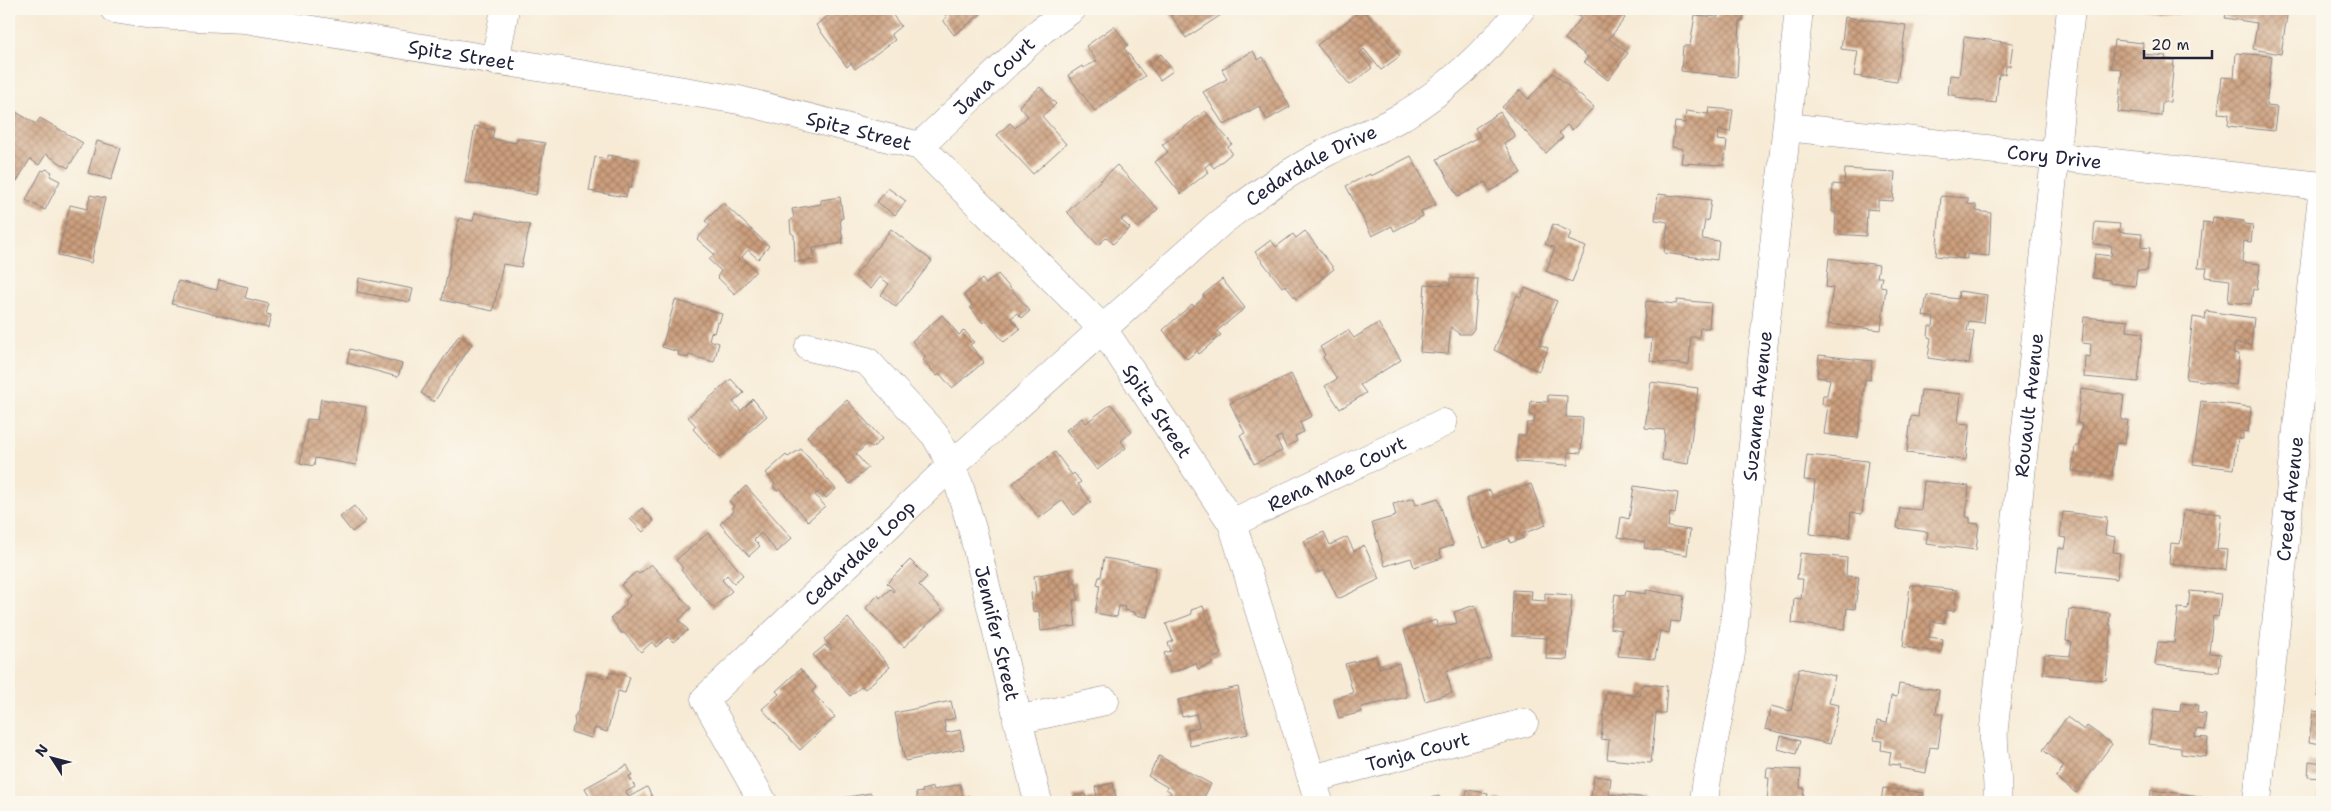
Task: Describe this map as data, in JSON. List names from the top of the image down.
{
  "streets": {
    "street": [
      "Spitz Street",
      "Jana Court",
      "Cory Drive",
      "Cedardale Drive",
      "Suzanne Avenue",
      "Rouault Avenue",
      "Rena Mae Court",
      "Creed Avenue",
      "Cedardale Loop",
      "Jennifer Street",
      "Tonja Court"
    ]
  },
  "crossings": [
    ["Spitz Street", "Jana Court"],
    ["Spitz Street", "Cedardale Drive"],
    ["Spitz Street", "Rena Mae Court"],
    ["Spitz Street", "Cedardale Loop"],
    ["Spitz Street", "Tonja Court"],
    ["Cory Drive", "Suzanne Avenue"],
    ["Cory Drive", "Rouault Avenue"],
    ["Cedardale Drive", "Cedardale Loop"],
    ["Cedardale Loop", "Jennifer Street"]
  ],
  "scale_bar": "20 m",
  "north": "top left"
}
